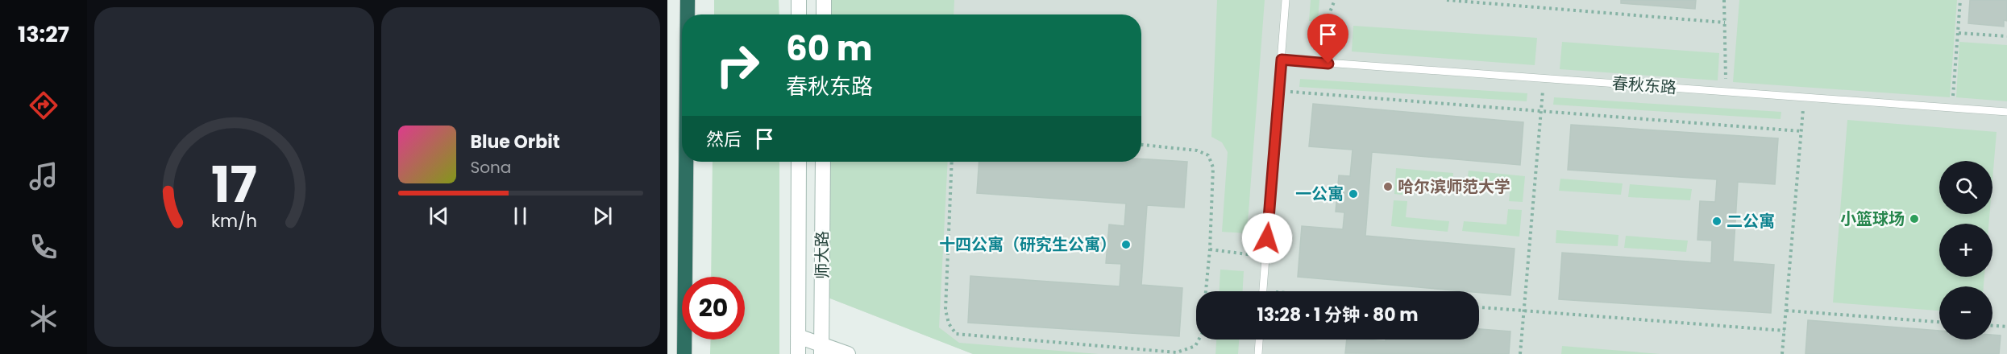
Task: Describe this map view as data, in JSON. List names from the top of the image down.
{
  "streets": {
    "street": ["师大路"],
    "lane": ["春秋东路"]
  },
  "places": [
    "哈尔滨师范大学",
    "一公寓",
    "小篮球场",
    "二公寓",
    "十四公寓（研究生公寓）"
  ],
  "page": {
    "tabs": "13:27",
    "turn": ["60 m", "春秋东路"],
    "then": "然后",
    "song": ["Blue Orbit", "Sona"],
    "map_buttons": ["+", "−"],
    "limit": "20",
    "trip": "13:28 · 1 分钟 · 80 m",
    "gauge": ["17", "km/h"]
  }
}
